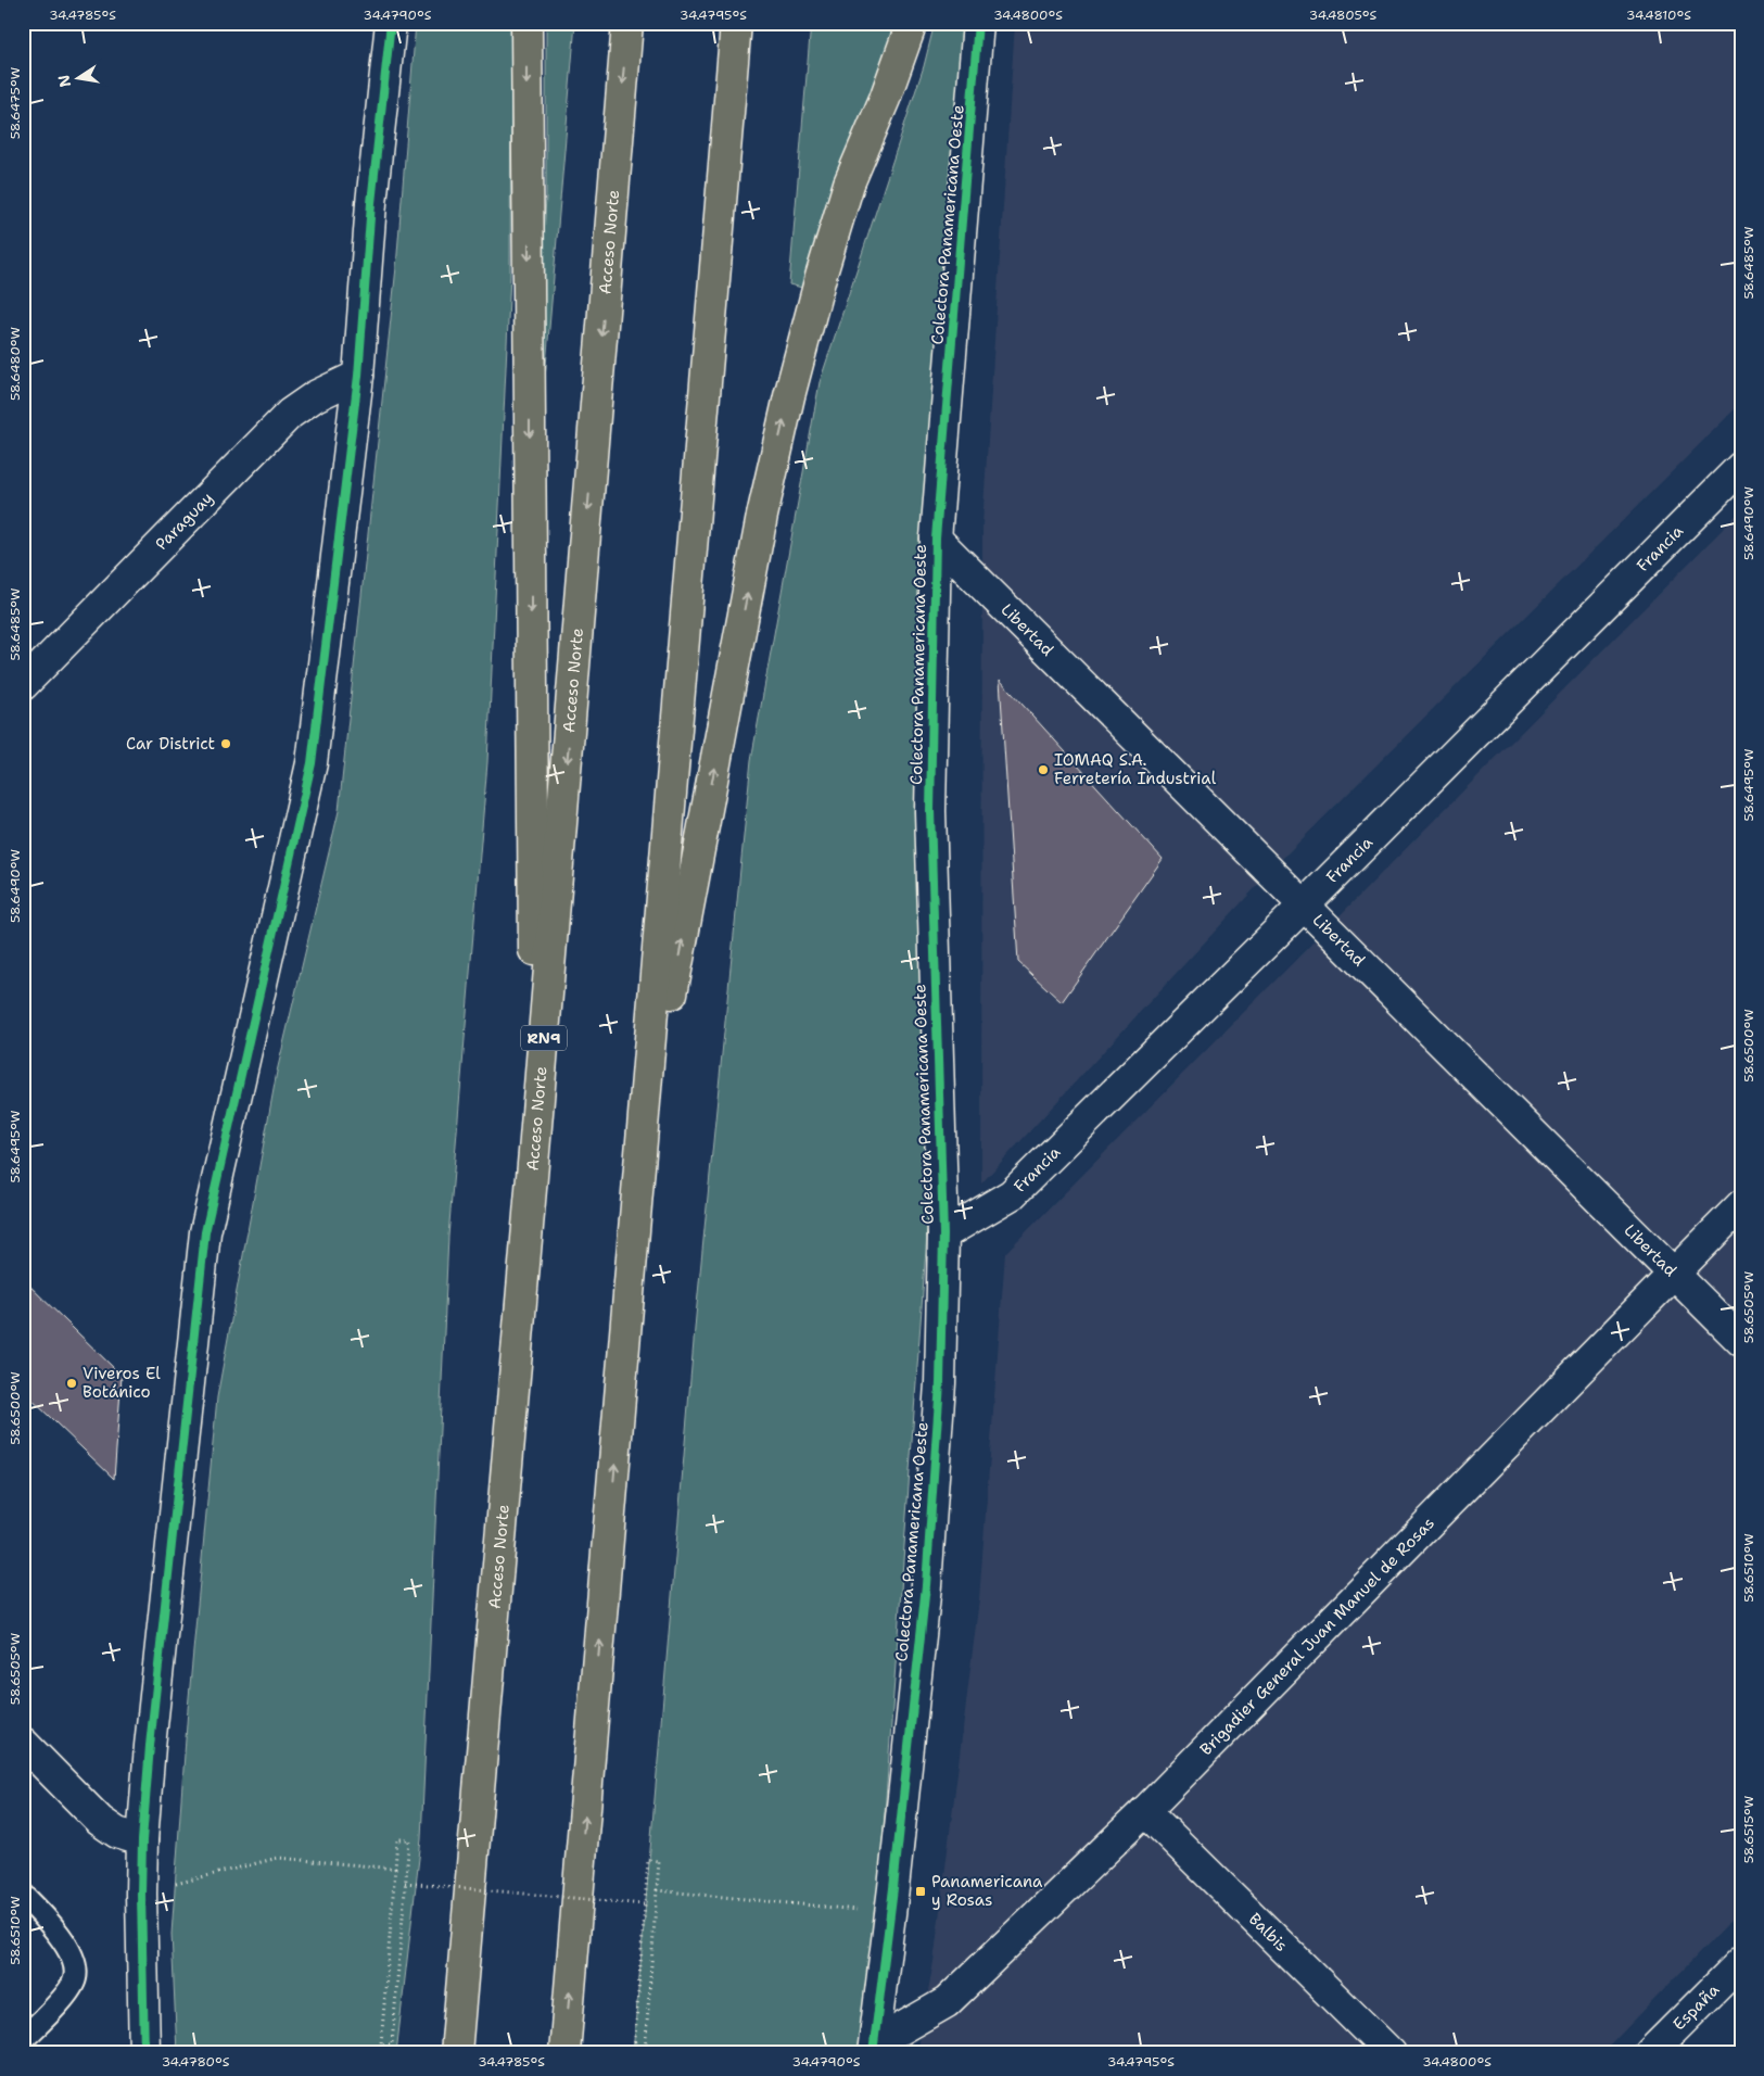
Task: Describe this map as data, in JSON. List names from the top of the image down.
{
  "streets": {
    "highway": ["Acceso Norte", "RN9"],
    "street": [
      "Colectora Panamericana Oeste",
      "Paraguay",
      "Francia",
      "Libertad",
      "Brigadier General Juan Manuel de Rosas",
      "Balbis",
      "España"
    ]
  },
  "crossings": [
    ["Colectora Panamericana Oeste", "Francia"],
    ["Colectora Panamericana Oeste", "Libertad"],
    ["Colectora Panamericana Oeste", "Brigadier General Juan Manuel de Rosas"],
    ["Francia", "Libertad"],
    ["Libertad", "Brigadier General Juan Manuel de Rosas"],
    ["Brigadier General Juan Manuel de Rosas", "Balbis"]
  ],
  "places": {
    "other": ["Car District", "IOMAQ S.A. Ferretería Industrial", "Viveros El Botánico"],
    "transit": ["Panamericana y Rosas"]
  },
  "north": "left",
  "coordinates": [
    "34.4785°S",
    "34.4790°S",
    "34.4795°S",
    "34.4800°S",
    "34.4805°S",
    "34.4810°S",
    "58.6475°W",
    "58.6485°W",
    "58.6480°W",
    "58.6490°W",
    "58.6495°W",
    "58.6500°W",
    "58.6505°W",
    "58.6510°W",
    "58.6515°W",
    "34.4780°S"
  ]
}
